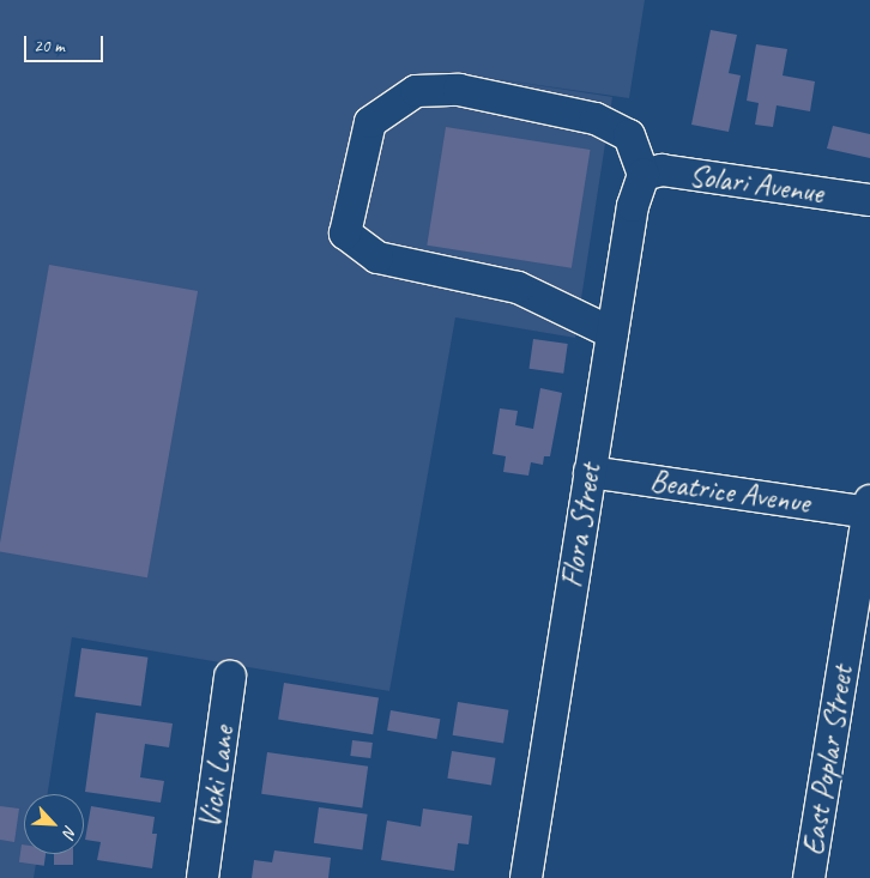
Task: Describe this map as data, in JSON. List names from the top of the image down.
{
  "streets": {
    "street": [
      "Solari Avenue",
      "Beatrice Avenue",
      "Flora Street",
      "East Poplar Street",
      "Vicki Lane"
    ]
  },
  "crossings": [
    ["Solari Avenue", "Flora Street"],
    ["Beatrice Avenue", "Flora Street"],
    ["Beatrice Avenue", "East Poplar Street"]
  ],
  "scale_bar": "20 m",
  "north": "bottom right"
}
